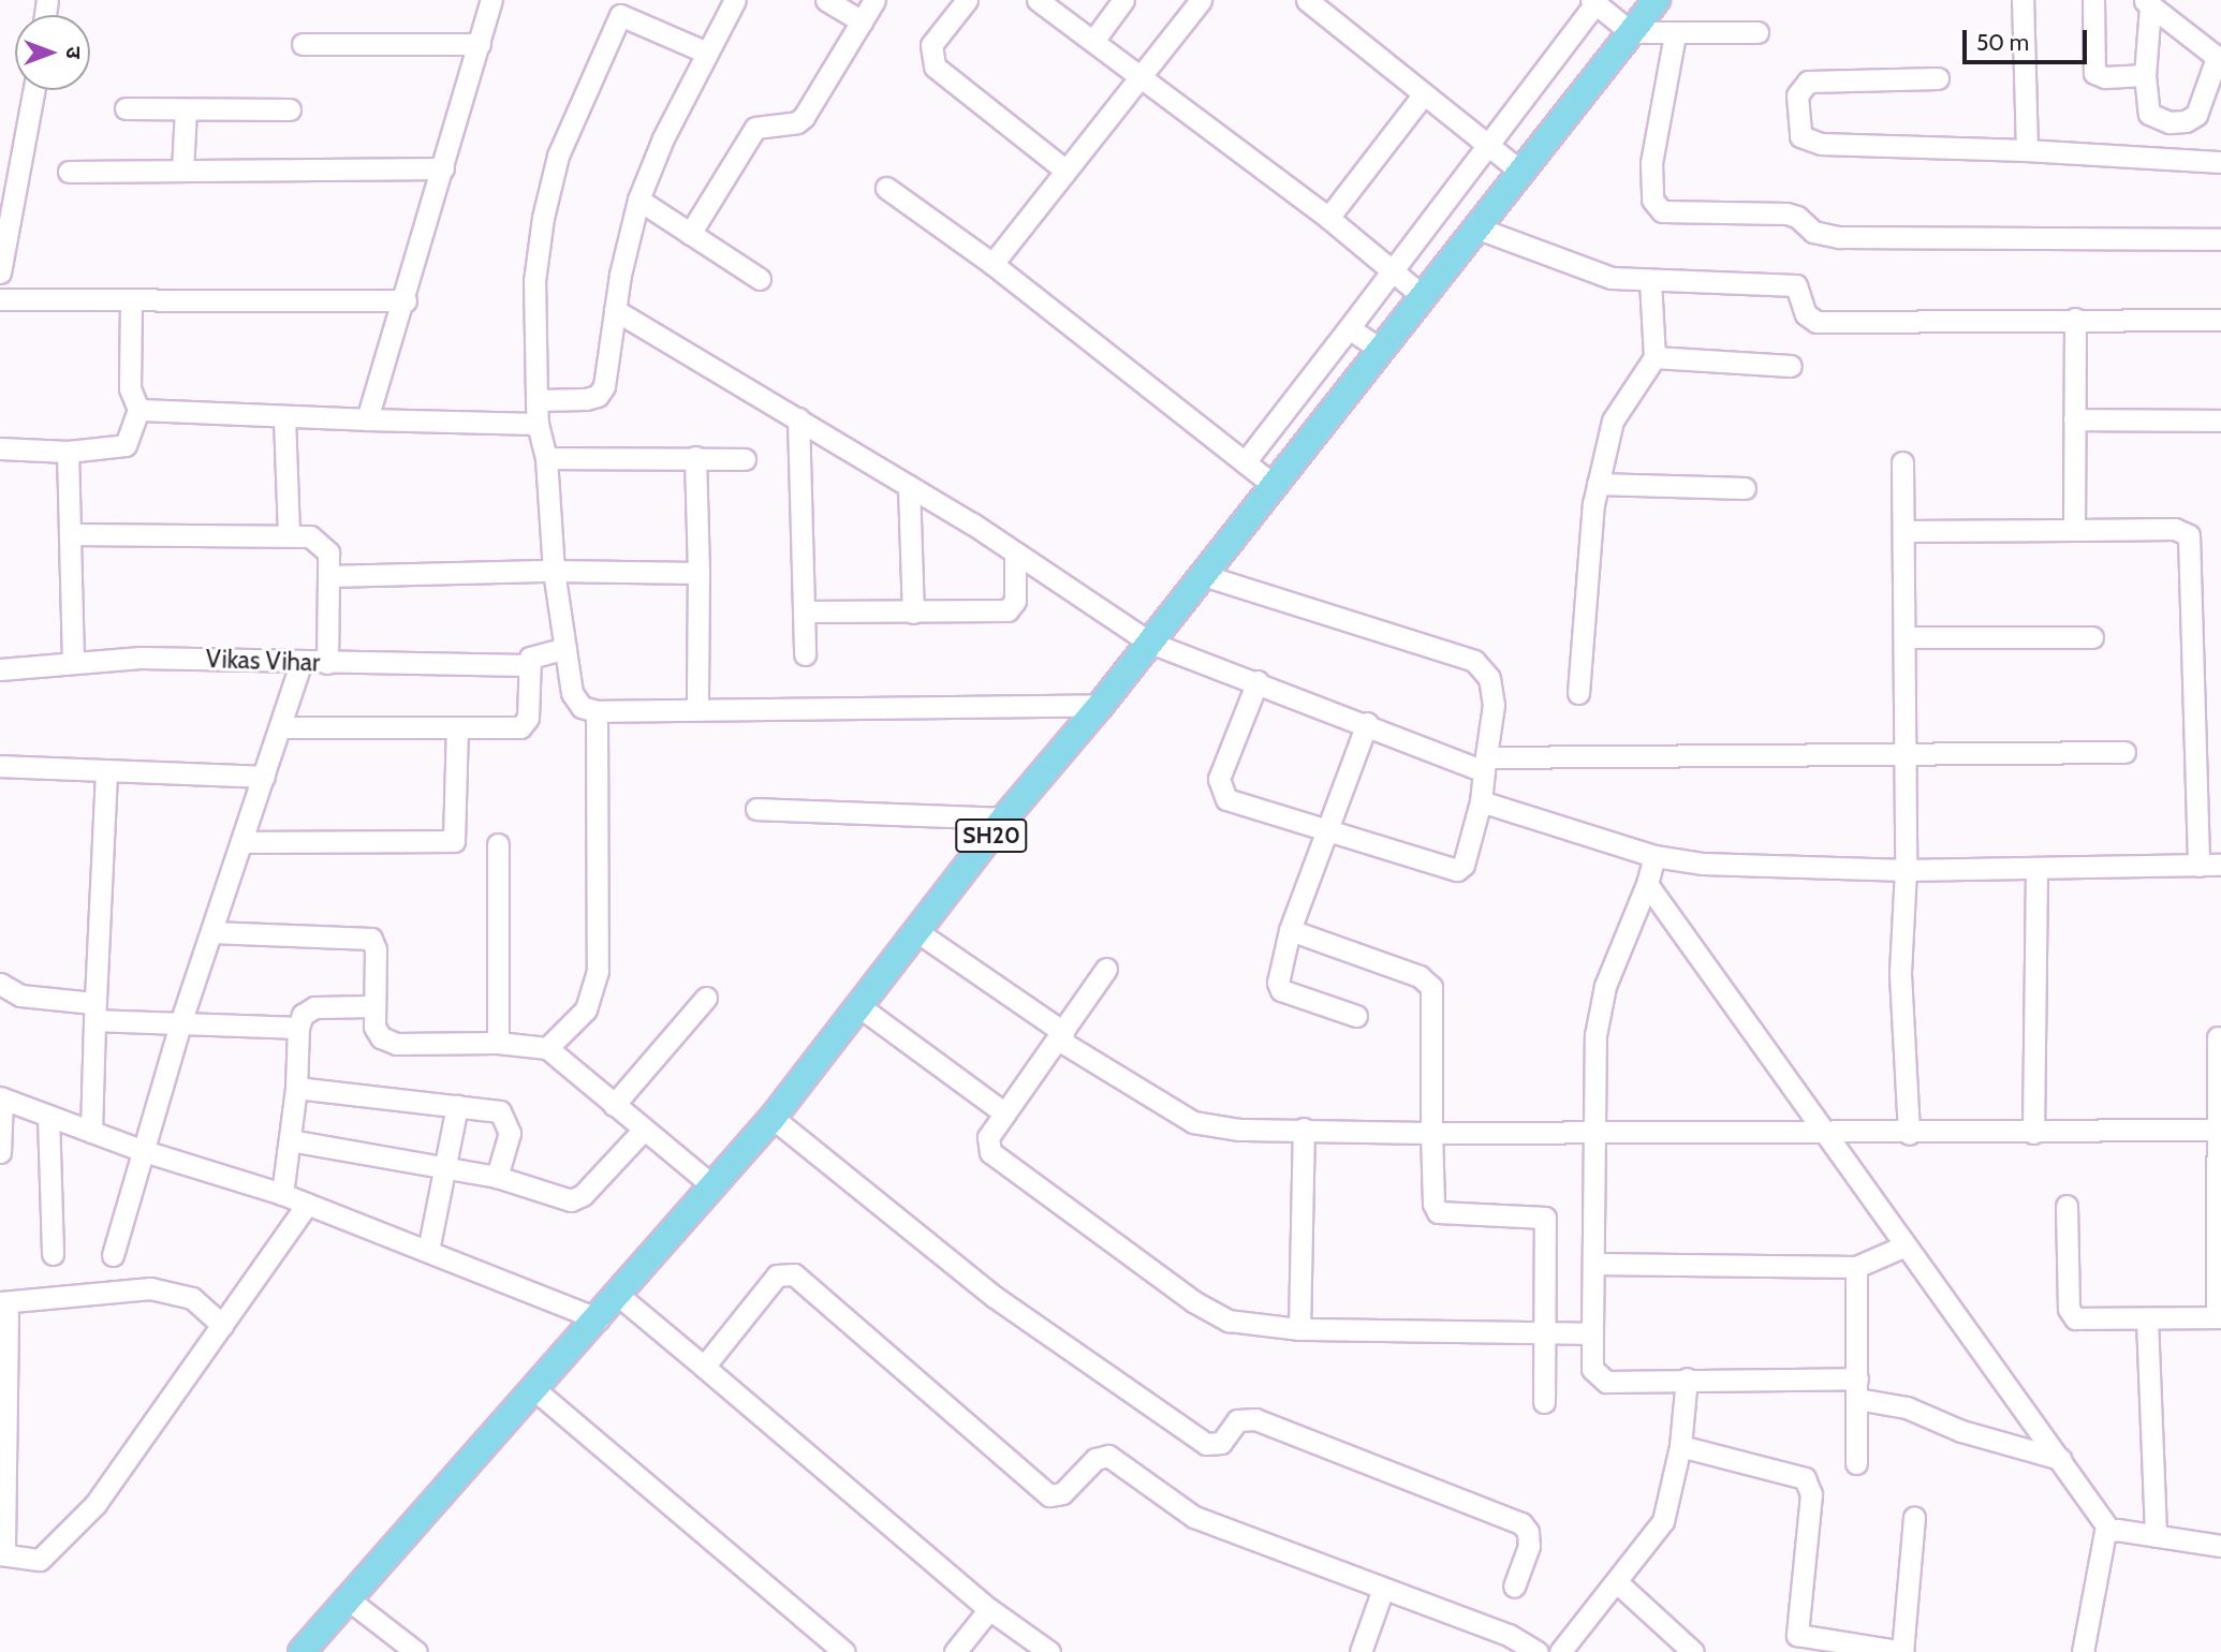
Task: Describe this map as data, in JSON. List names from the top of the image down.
{
  "streets": {
    "main road": ["SH20"],
    "street": ["Vikas Vihar"]
  },
  "scale_bar": "50 m",
  "north": "right"
}
